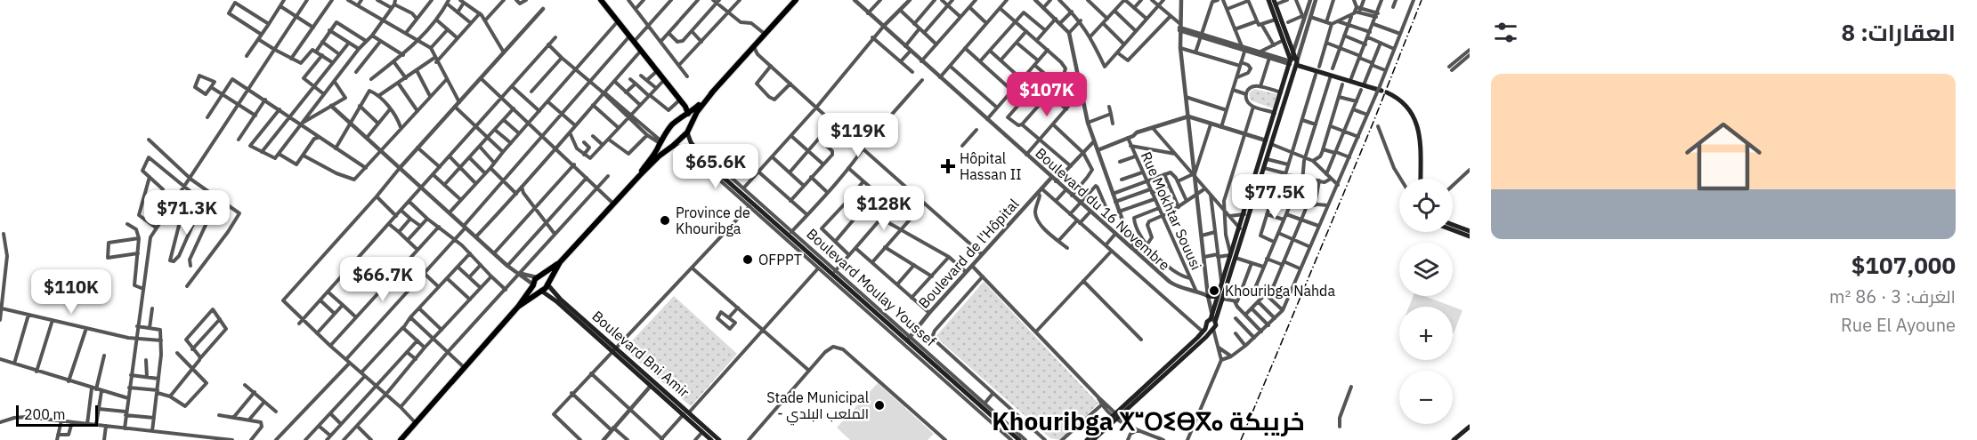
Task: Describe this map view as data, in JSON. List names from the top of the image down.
{
  "streets": {
    "main road": ["Boulevard Moulay Youssef", "Boulevard Bni Amir"],
    "street": ["Boulevard du 16 Novembre", "Rue Mokhtar Souusi", "Boulevard de l'Hôpital"]
  },
  "crossings": [
    ["Boulevard du 16 Novembre", "Rue Mokhtar Souusi"],
    ["Boulevard du 16 Novembre", "Boulevard de l'Hôpital"],
    ["Boulevard de l'Hôpital", "Boulevard Moulay Youssef"]
  ],
  "districts": ["Khouribga ⵅⵯⵔⵉⴱⴳⴰ خريبكة"],
  "places": {
    "health": ["Hôpital Hassan II"],
    "other": [
      "Province de Khouribga",
      "OFPPT",
      "Khouribga Nahda",
      "Stade Municipal - الملعب البلدي"
    ]
  },
  "scale_bar": "200 m",
  "page": {
    "heading": "العقارات: 8",
    "list": [
      {
        "name": "$107,000",
        "note": "الغرف: 3 · 86 m² · Rue El Ayoune"
      }
    ],
    "price": [
      "$107K",
      "$119K",
      "$65.6K",
      "$77.5K",
      "$128K",
      "$71.3K",
      "$66.7K",
      "$110K"
    ],
    "map_buttons": ["+", "−"],
    "scale": "200 m"
  }
}
